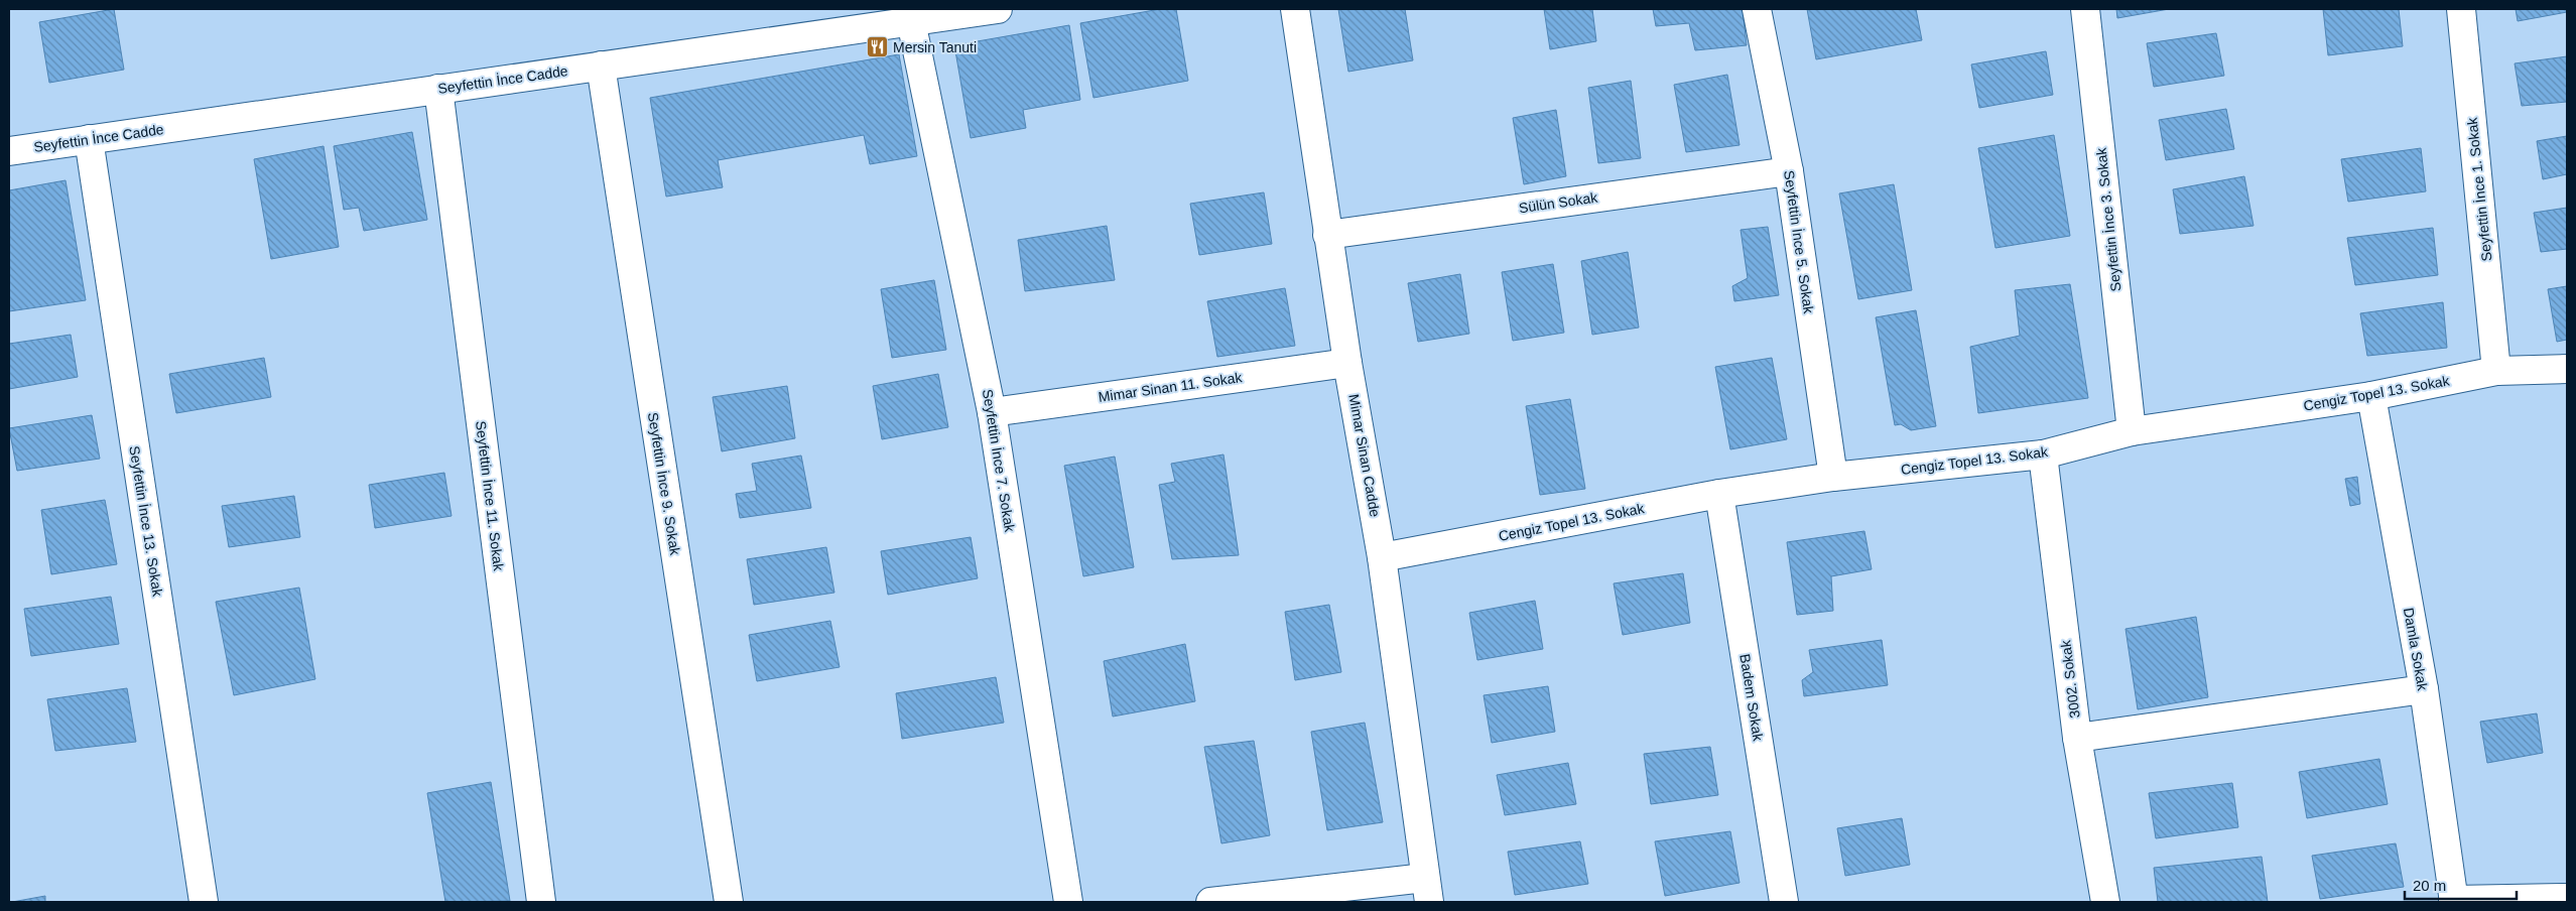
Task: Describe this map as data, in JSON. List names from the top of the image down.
{
  "streets": {
    "street": [
      "Seyfettin İnce Cadde",
      "Seyfettin İnce 1. Sokak",
      "Sülün Sokak",
      "Seyfettin İnce 3. Sokak",
      "Seyfettin İnce 5. Sokak",
      "Mimar Sinan 11. Sokak",
      "Cengiz Topel 13. Sokak",
      "Mimar Sinan Cadde",
      "Seyfettin İnce 7. Sokak",
      "Seyfettin İnce 9. Sokak",
      "Seyfettin İnce 11. Sokak",
      "Seyfettin İnce 13. Sokak",
      "Damla Sokak",
      "3002. Sokak",
      "Badem Sokak"
    ]
  },
  "crossings": [
    ["Seyfettin İnce Cadde", "Seyfettin İnce 7. Sokak"],
    ["Seyfettin İnce Cadde", "Seyfettin İnce 9. Sokak"],
    ["Seyfettin İnce Cadde", "Seyfettin İnce 11. Sokak"],
    ["Seyfettin İnce Cadde", "Seyfettin İnce 13. Sokak"],
    ["Seyfettin İnce 1. Sokak", "Cengiz Topel 13. Sokak"],
    ["Sülün Sokak", "Seyfettin İnce 5. Sokak"],
    ["Sülün Sokak", "Mimar Sinan Cadde"],
    ["Seyfettin İnce 3. Sokak", "Cengiz Topel 13. Sokak"],
    ["Seyfettin İnce 5. Sokak", "Cengiz Topel 13. Sokak"],
    ["Mimar Sinan 11. Sokak", "Mimar Sinan Cadde"],
    ["Mimar Sinan 11. Sokak", "Seyfettin İnce 7. Sokak"],
    ["Cengiz Topel 13. Sokak", "Mimar Sinan Cadde"],
    ["Cengiz Topel 13. Sokak", "Damla Sokak"],
    ["Cengiz Topel 13. Sokak", "3002. Sokak"],
    ["Cengiz Topel 13. Sokak", "Badem Sokak"]
  ],
  "places": {
    "restaurant": ["Mersin Tanuti"]
  },
  "scale_bar": "20 m"
}
